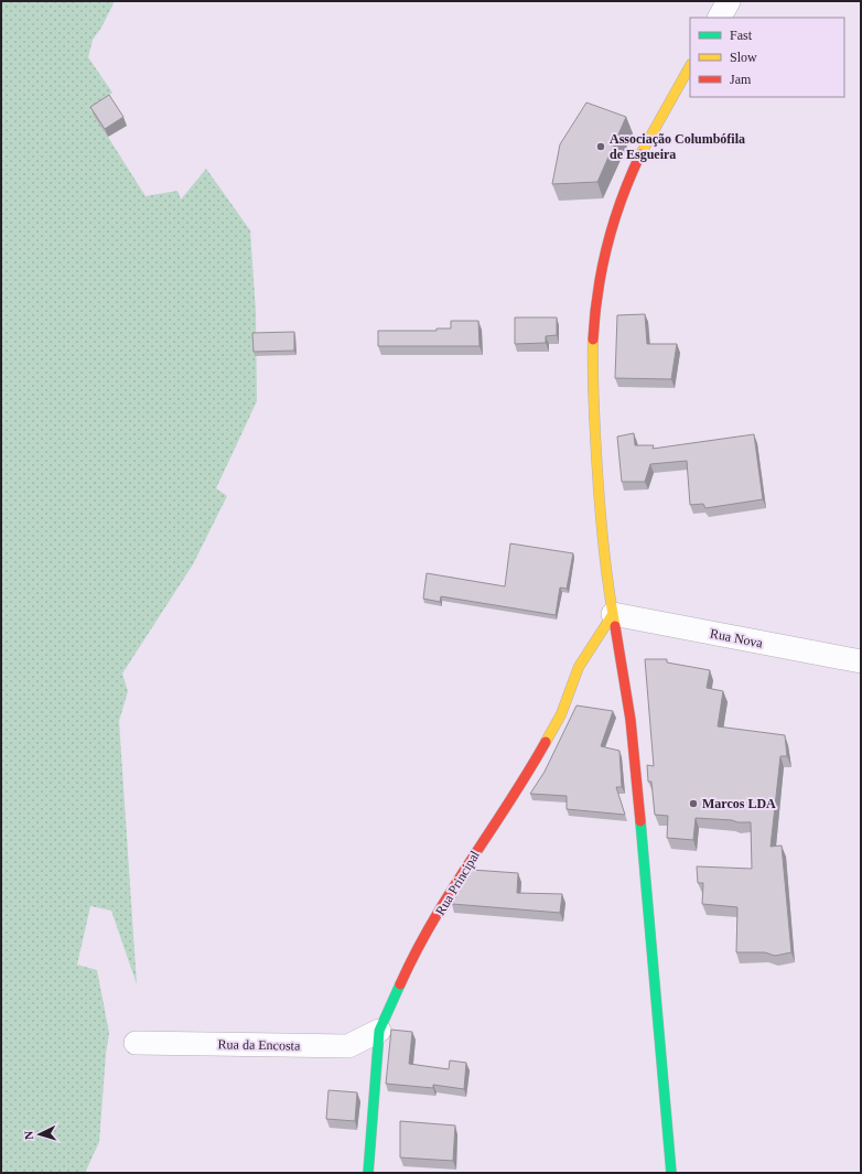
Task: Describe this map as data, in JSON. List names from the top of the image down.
{
  "streets": {
    "street": ["Rua Nova", "Rua Principal", "Rua da Encosta"]
  },
  "crossings": [
    ["Rua Nova", "Rua Principal"],
    ["Rua Principal", "Rua da Encosta"]
  ],
  "places": ["Associação Columbófila de Esgueira", "Marcos LDA"],
  "legend": ["Fast", "Slow", "Jam"],
  "north": "left"
}
